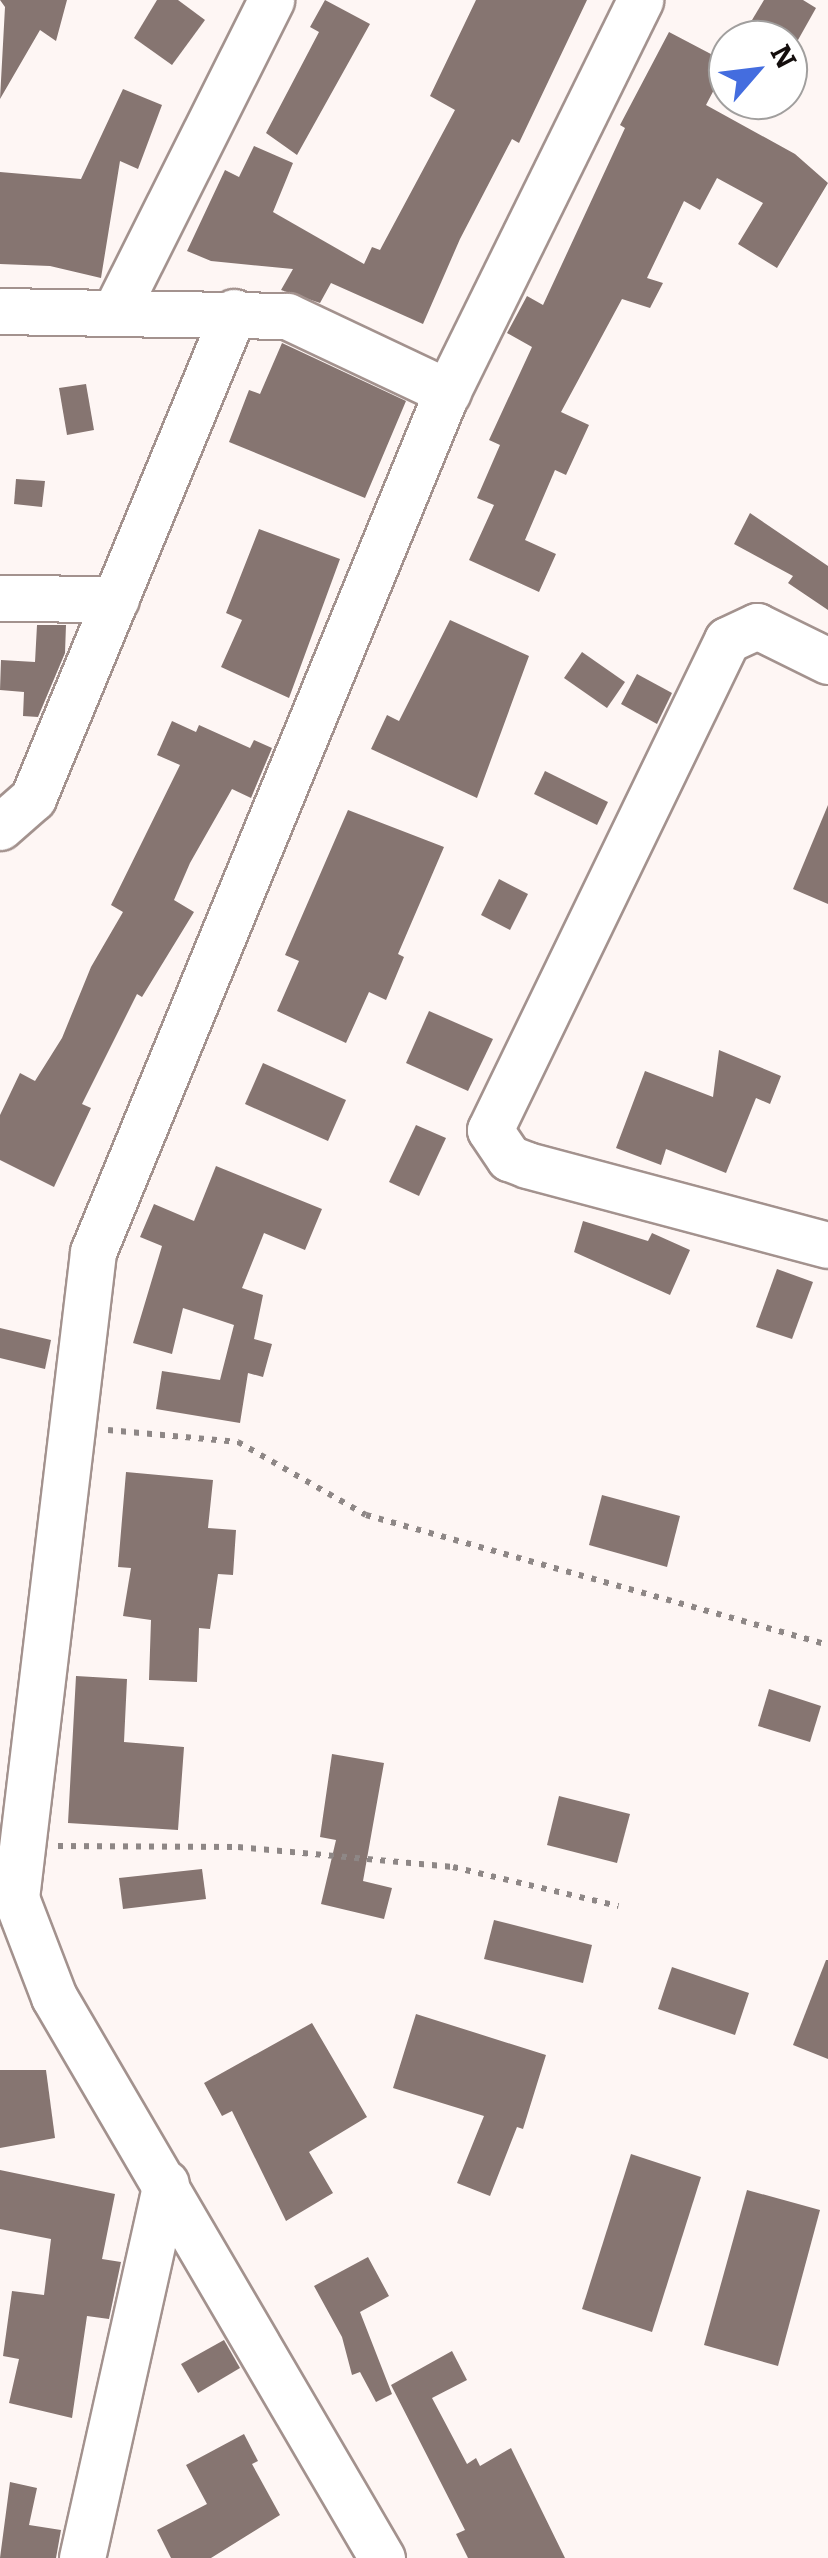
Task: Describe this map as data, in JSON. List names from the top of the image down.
{
  "north": "top right"
}
